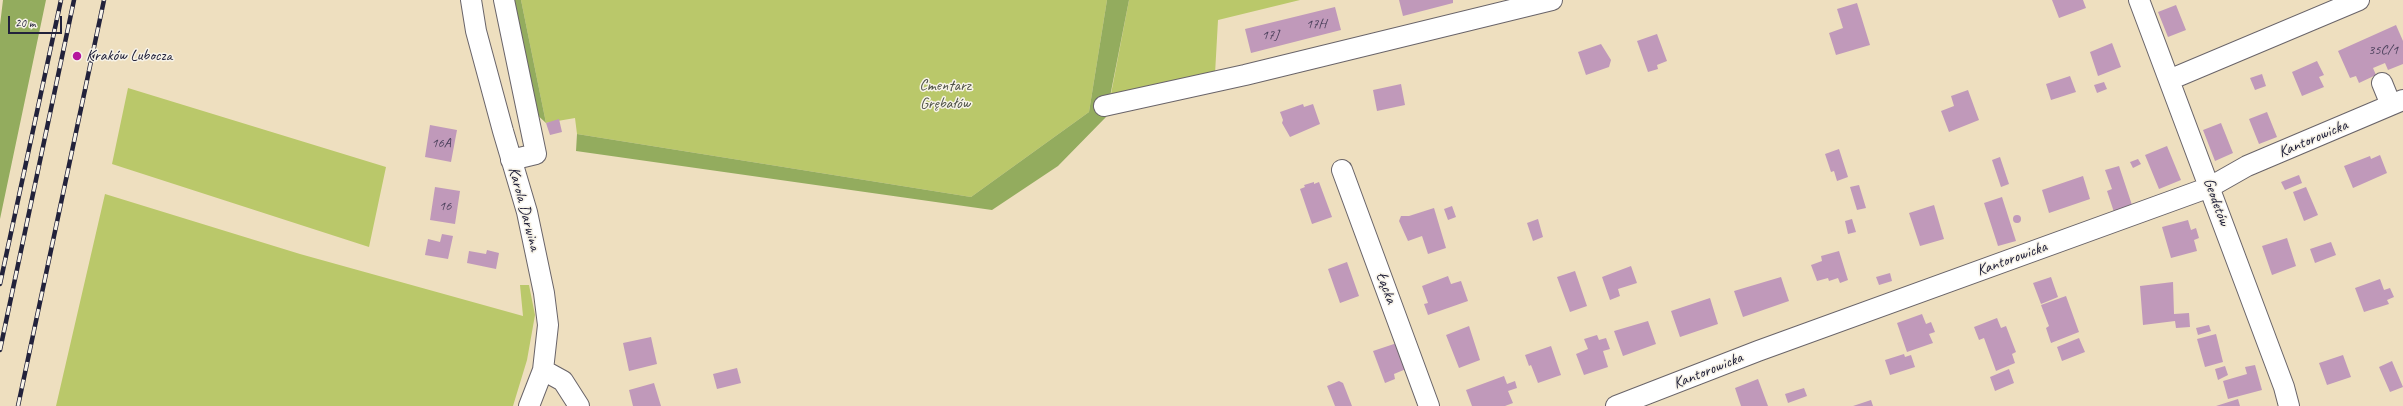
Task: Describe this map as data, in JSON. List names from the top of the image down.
{
  "streets": {
    "street": [
      "Kantorowicka",
      "Geodetów",
      "Karola Darwina",
      "Łącka"
    ]
  },
  "crossings": [
    ["Kantorowicka", "Geodetów"]
  ],
  "parks": ["Cmentarz Grębałów"],
  "places": ["Kraków Lubocza"],
  "house_numbers": [
    "17H",
    "17J",
    "35C/1",
    "16A",
    "16"
  ],
  "scale_bar": "20 m"
}
